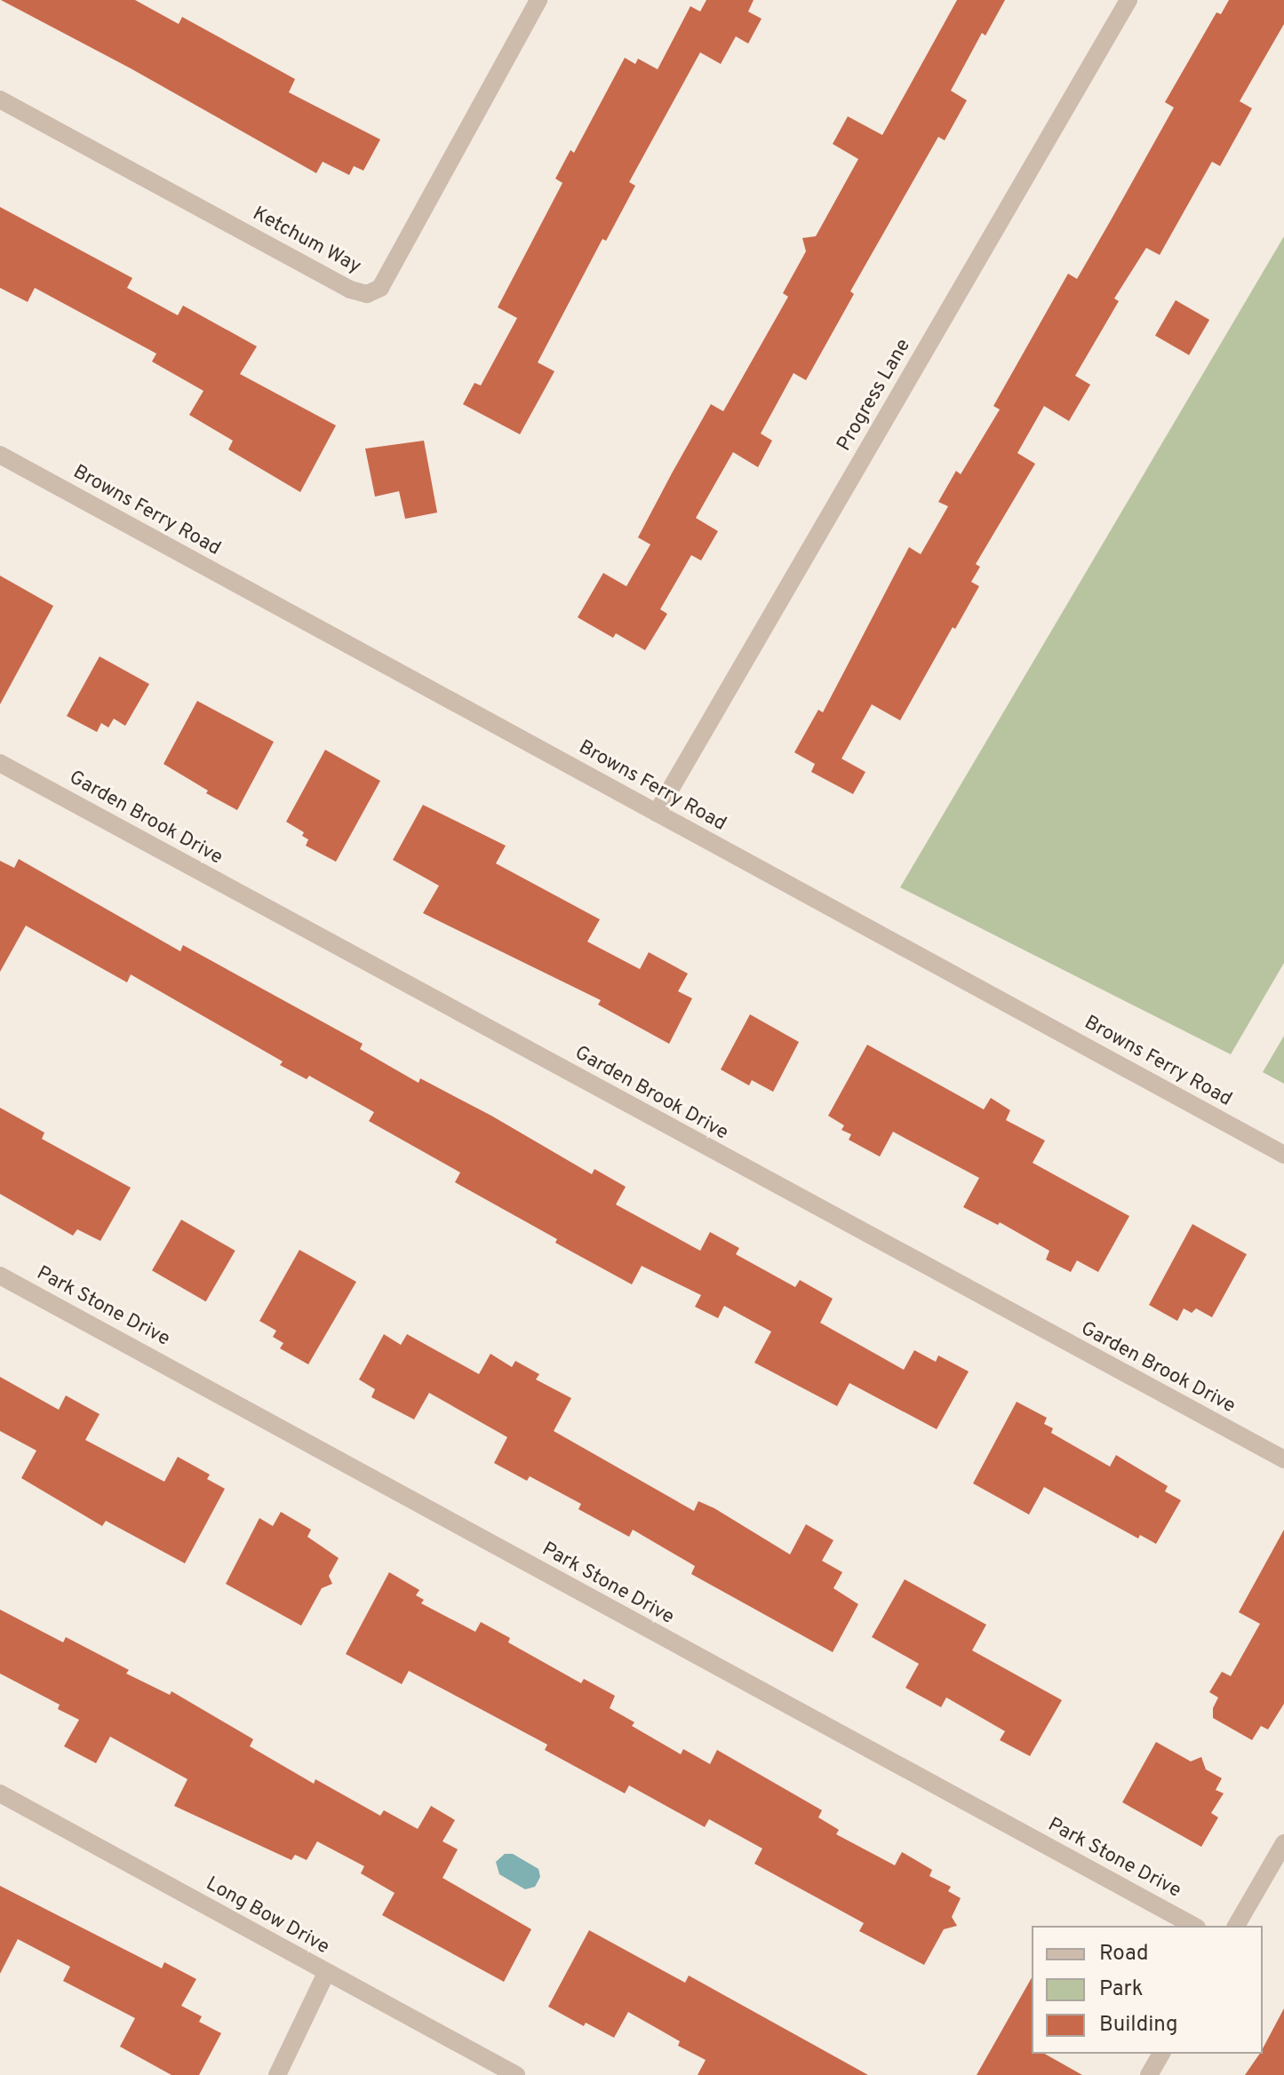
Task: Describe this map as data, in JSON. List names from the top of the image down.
{
  "streets": {
    "street": [
      "Ketchum Way",
      "Progress Lane",
      "Browns Ferry Road",
      "Garden Brook Drive",
      "Park Stone Drive",
      "Long Bow Drive"
    ]
  },
  "crossings": [
    ["Progress Lane", "Browns Ferry Road"]
  ],
  "legend": ["Road", "Park", "Building"]
}
